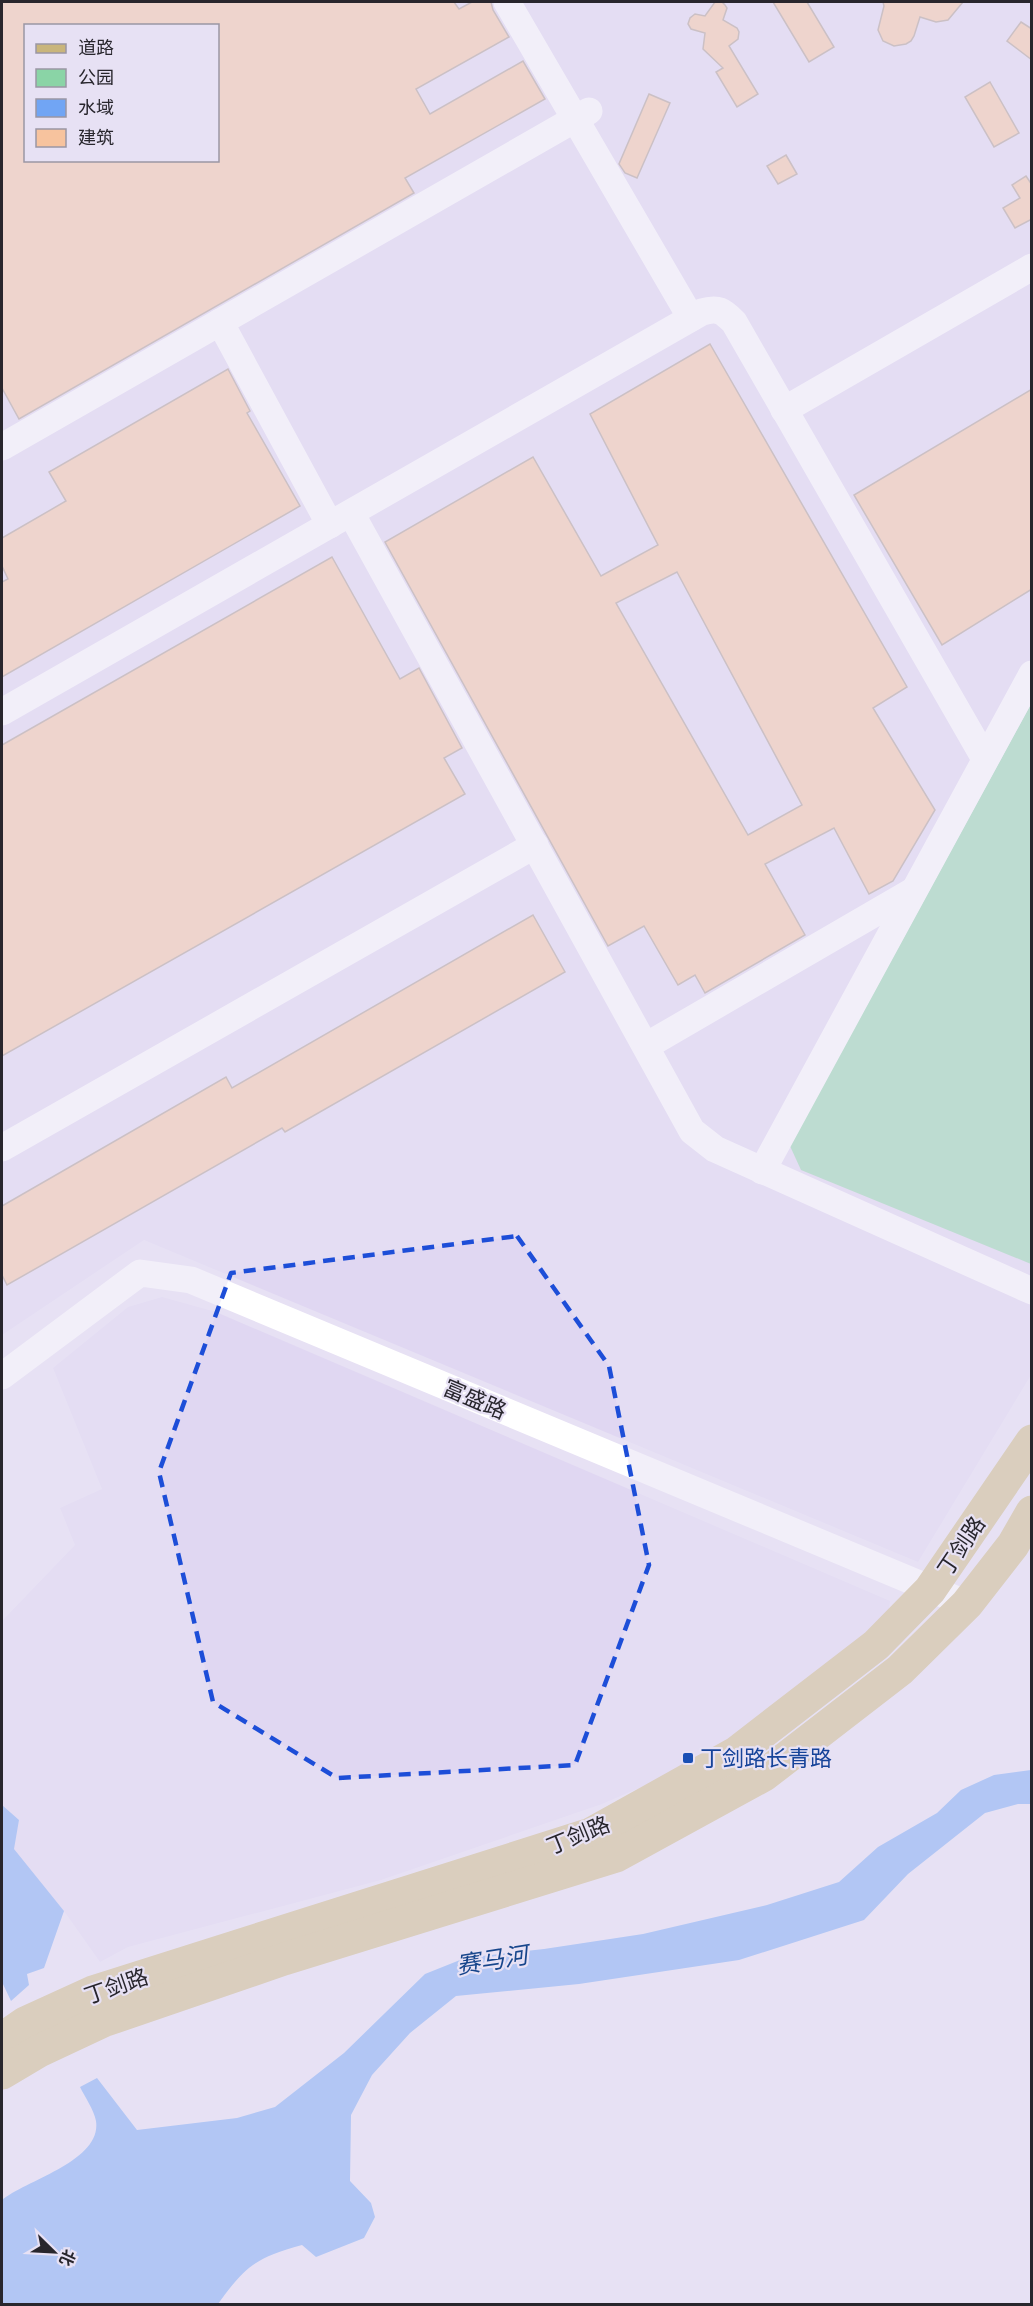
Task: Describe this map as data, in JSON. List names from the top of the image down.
{
  "streets": {
    "main road": ["丁剑路"],
    "street": ["富盛路"]
  },
  "crossings": [
    ["富盛路", "丁剑路"]
  ],
  "water": ["赛马河"],
  "places": {
    "transit": ["丁剑路长青路"]
  },
  "legend": [
    "道路",
    "公园",
    "水域",
    "建筑"
  ],
  "north": "bottom right"
}
